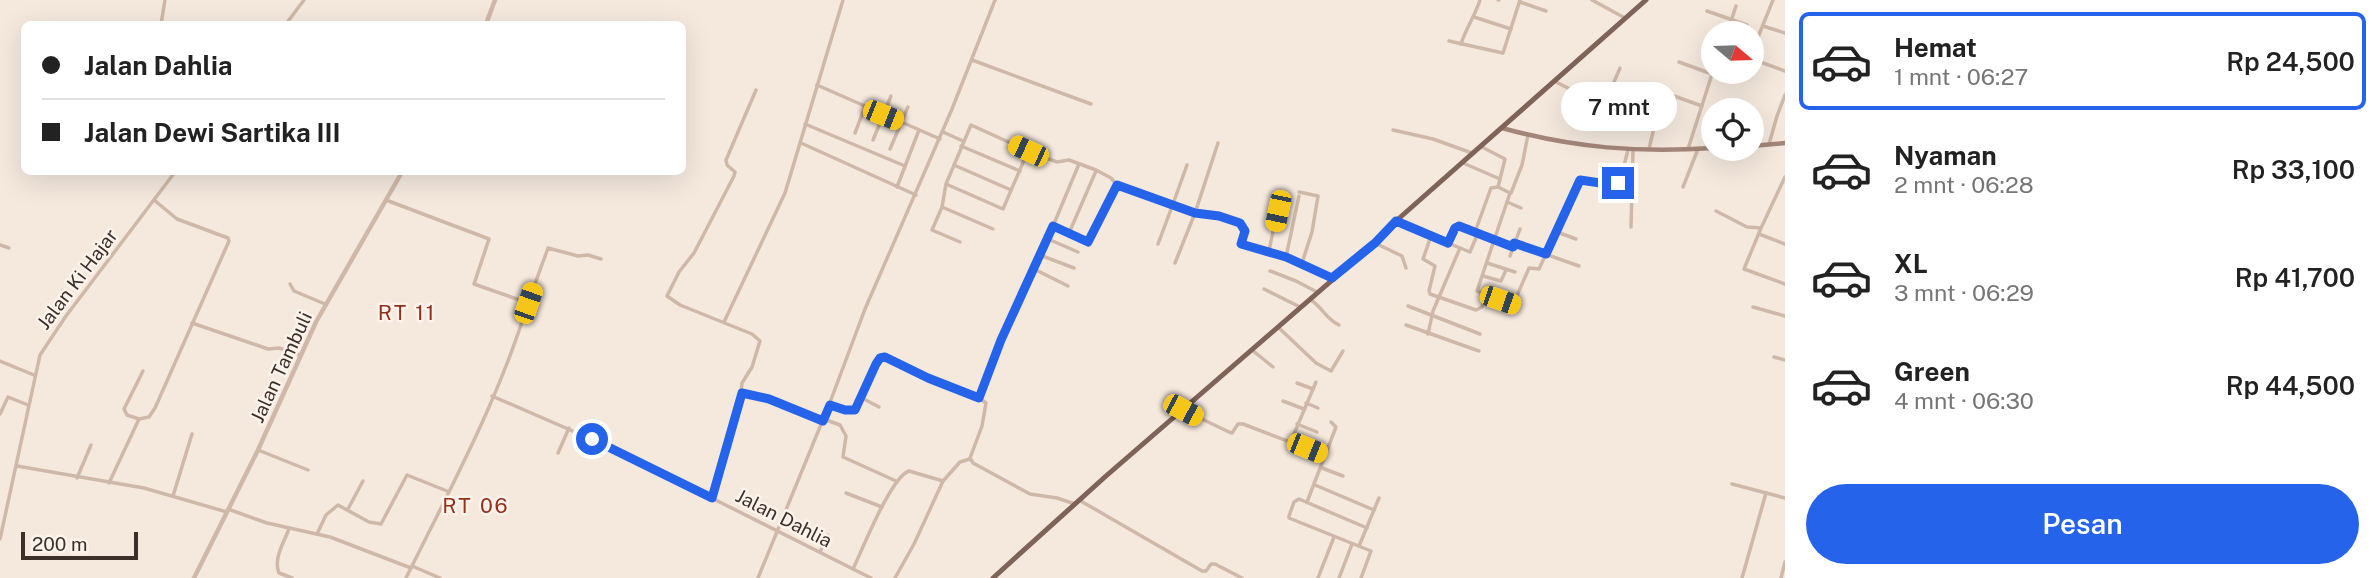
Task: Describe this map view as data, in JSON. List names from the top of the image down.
{
  "streets": {
    "street": ["Jalan Ki Hajar", "Jalan Tambuli", "Jalan Dahlia"]
  },
  "districts": ["RT 11", "RT 06"],
  "scale_bar": "200 m",
  "north": "right",
  "page": {
    "list": [
      {
        "name": "Hemat",
        "note": "1 mnt · 06:27",
        "value": "Rp 24,500"
      },
      {
        "name": "Nyaman",
        "note": "2 mnt · 06:28",
        "value": "Rp 33,100"
      },
      {
        "name": "XL",
        "note": "3 mnt · 06:29",
        "value": "Rp 41,700"
      },
      {
        "name": "Green",
        "note": "4 mnt · 06:30",
        "value": "Rp 44,500"
      }
    ],
    "banner": ["Jalan Dahlia", "Jalan Dewi Sartika III"],
    "bubble": "7 mnt",
    "buttons": "Pesan",
    "scale": "200 m"
  }
}
